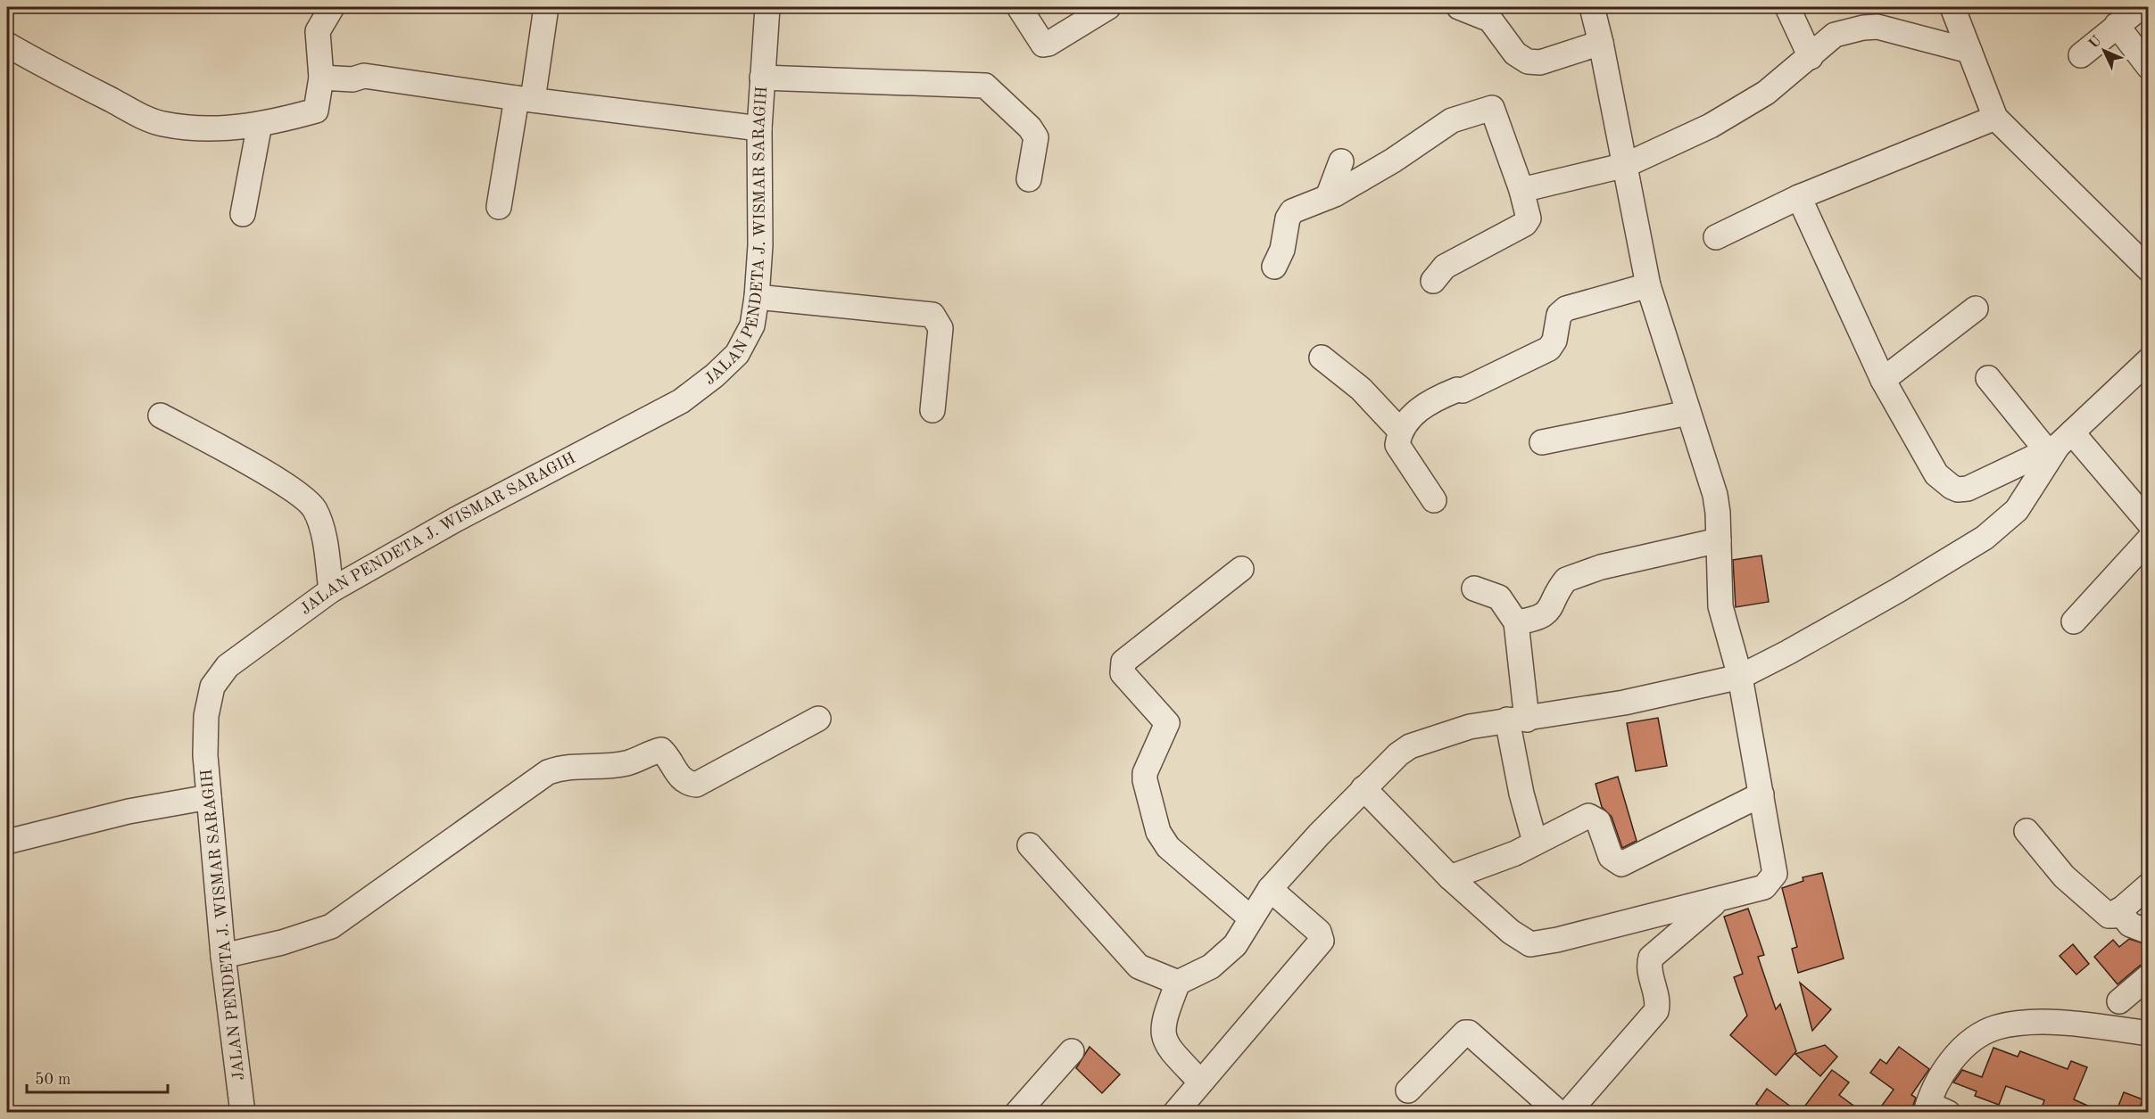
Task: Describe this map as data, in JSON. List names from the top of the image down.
{
  "streets": {
    "street": ["JALAN PENDETA J. WISMAR SARAGIH"]
  },
  "scale_bar": "50 m",
  "north": "top left"
}
